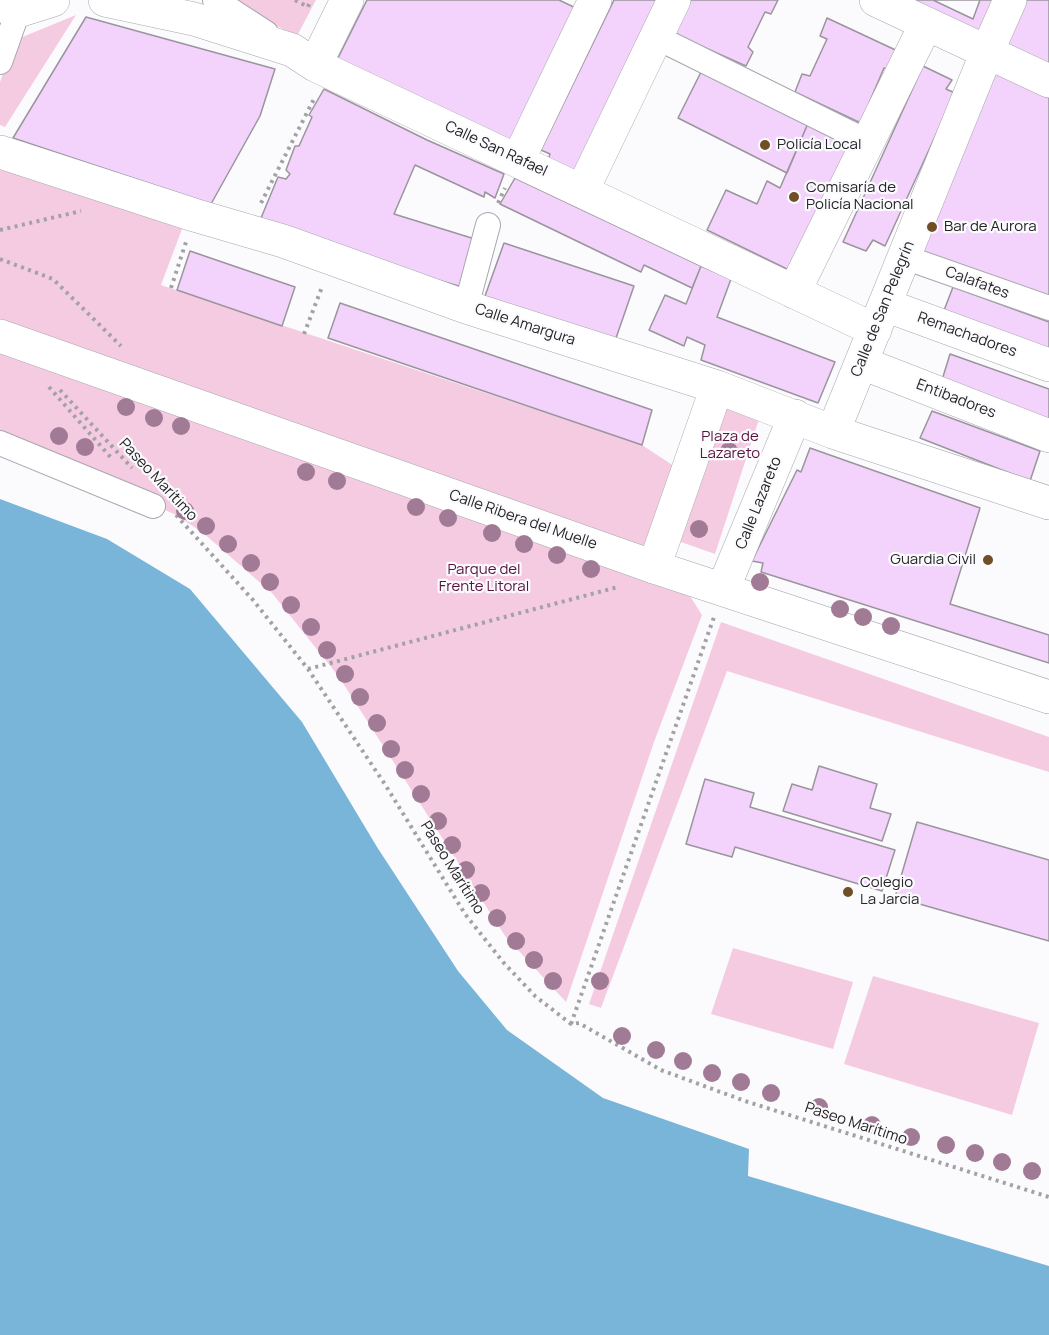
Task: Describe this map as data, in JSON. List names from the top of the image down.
{
  "streets": {
    "street": [
      "Calle San Rafael",
      "Calafates",
      "Calle de San Pelegrín",
      "Calle Amargura",
      "Remachadores",
      "Entibadores",
      "Calle Lazareto",
      "Calle Ribera del Muelle"
    ],
    "path": ["Paseo Marítimo"]
  },
  "crossings": [
    ["Calle San Rafael", "Calle de San Pelegrín"],
    ["Calle San Rafael", "Remachadores"],
    ["Calafates", "Calle de San Pelegrín"],
    ["Calle de San Pelegrín", "Calle Amargura"],
    ["Calle de San Pelegrín", "Remachadores"],
    ["Calle de San Pelegrín", "Entibadores"],
    ["Calle Amargura", "Calle Lazareto"],
    ["Calle Lazareto", "Calle Ribera del Muelle"]
  ],
  "parks": ["Plaza de Lazareto", "Parque del Frente Litoral"],
  "places": [
    "Policía Local",
    "Comisaría de Policía Nacional",
    "Bar de Aurora",
    "Guardia Civil",
    "Colegio La Jarcia"
  ]
}
